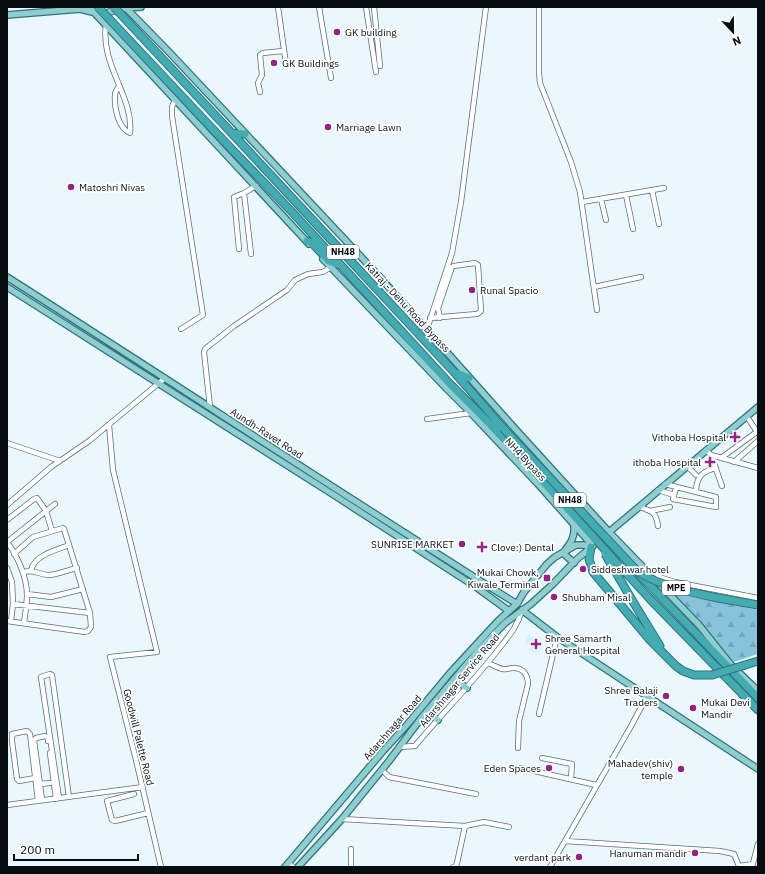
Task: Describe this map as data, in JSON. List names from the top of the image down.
{
  "streets": {
    "highway": ["NH48", "Katraj - Dehu Road Bypass", "MPE"],
    "main road": ["Aundh-Ravet Road", "NH4 Bypass", "Adarshnagar Road"],
    "street": ["Adarshnagar Service Road", "Goodwill Palette Road"]
  },
  "crossings": [
    ["NH48", "Katraj - Dehu Road Bypass"],
    ["NH48", "NH4 Bypass"],
    ["NH48", "MPE"],
    ["NH48", "Adarshnagar Road"],
    ["Katraj - Dehu Road Bypass", "NH4 Bypass"],
    ["Aundh-Ravet Road", "Adarshnagar Road"],
    ["NH4 Bypass", "Adarshnagar Road"],
    ["Adarshnagar Service Road", "Adarshnagar Road"]
  ],
  "places": {
    "other": [
      "GK building",
      "GK Buildings",
      "Marriage Lawn",
      "Matoshri Nivas",
      "Runal Spacio",
      "SUNRISE MARKET",
      "Siddeshwar hotel",
      "Shubham Misal",
      "Shree Balaji Traders",
      "Mukai Devi Mandir",
      "Eden Spaces",
      "Mahadev(shiv) temple",
      "Hanuman mandir",
      "verdant park"
    ],
    "health": [
      "Vithoba Hospital",
      "ithoba Hospital",
      "Clove:) Dental",
      "Shree Samarth General Hospital"
    ],
    "transit": ["Mukai Chowk, Kiwale Terminal"]
  },
  "scale_bar": "200 m",
  "north": "bottom"
}
